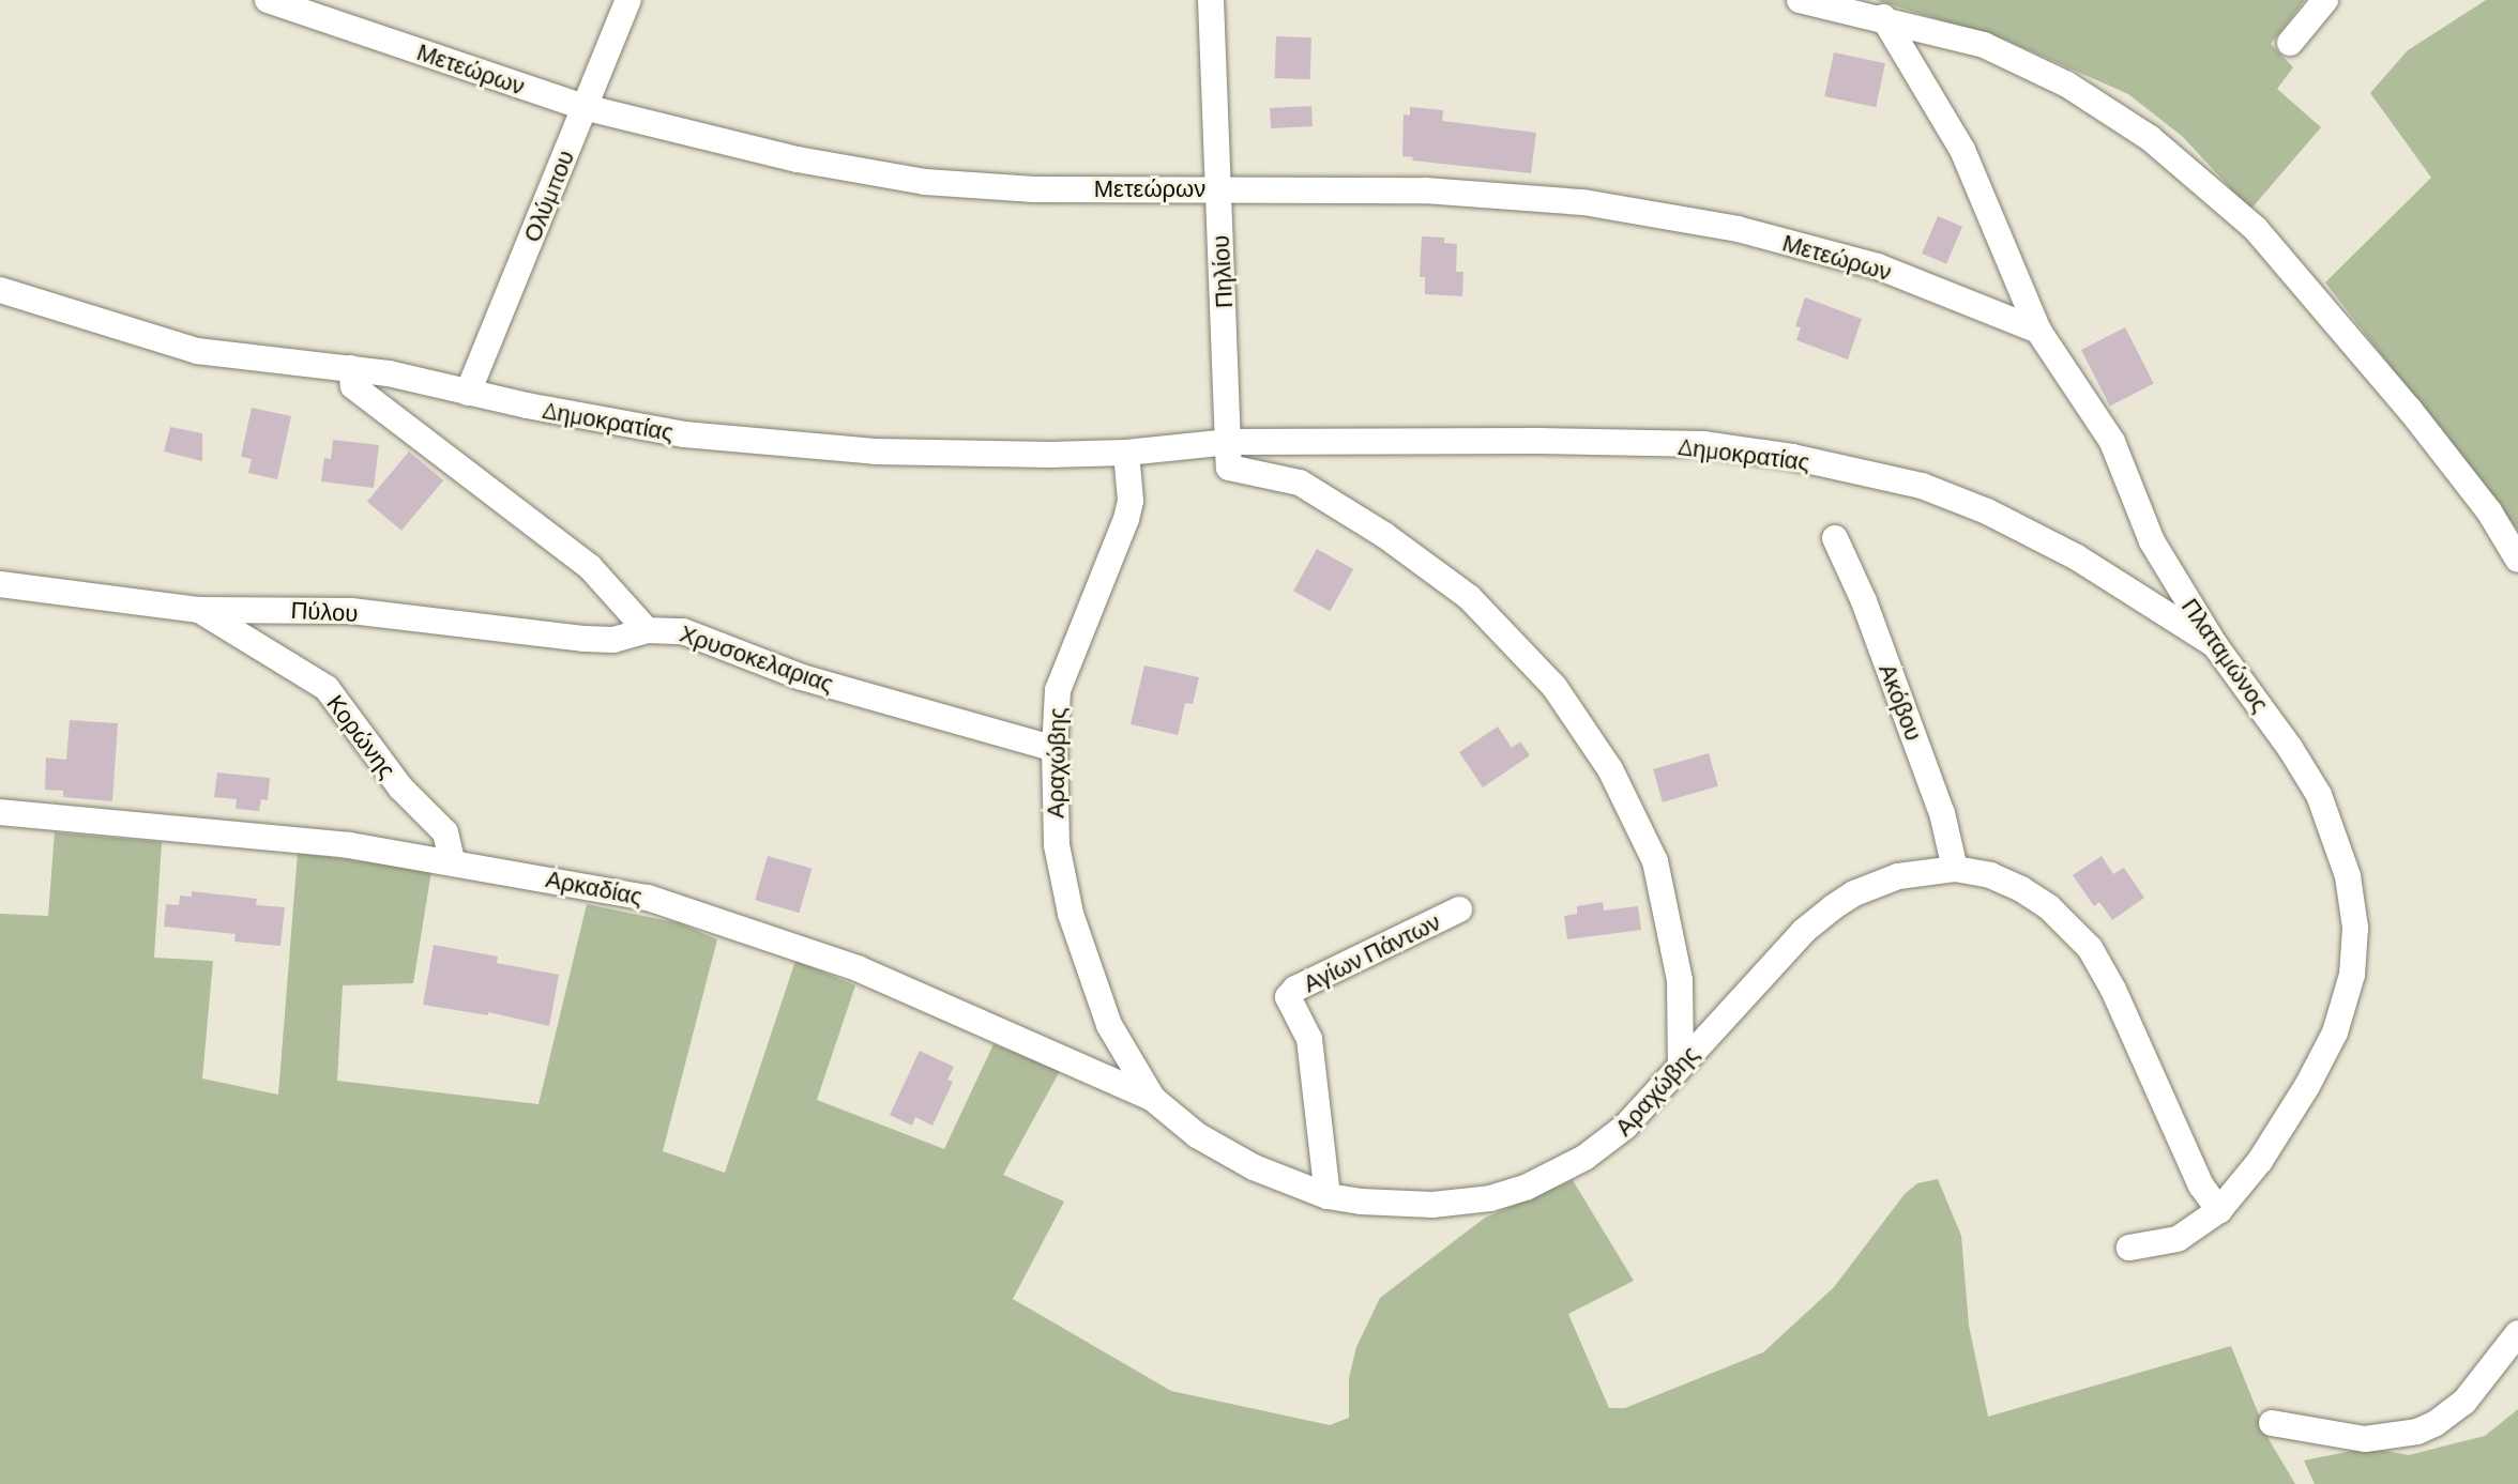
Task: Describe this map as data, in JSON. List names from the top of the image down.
{
  "streets": {
    "street": [
      "Μετεώρων",
      "Ολύμπου",
      "Πηλίου",
      "Δημοκρατίας",
      "Πύλου",
      "Πλαταμώνος",
      "Χρυσοκελαριας",
      "Ακόβου",
      "Κορώνης",
      "Αραχώβης",
      "Αρκαδίας",
      "Αγίων Πάντων"
    ]
  },
  "crossings": [
    ["Μετεώρων", "Ολύμπου"],
    ["Μετεώρων", "Πηλίου"],
    ["Μετεώρων", "Πλαταμώνος"],
    ["Ολύμπου", "Δημοκρατίας"],
    ["Πηλίου", "Δημοκρατίας"],
    ["Δημοκρατίας", "Πλαταμώνος"],
    ["Δημοκρατίας", "Χρυσοκελαριας"],
    ["Δημοκρατίας", "Αραχώβης"],
    ["Πύλου", "Χρυσοκελαριας"],
    ["Πύλου", "Κορώνης"],
    ["Πλαταμώνος", "Αραχώβης"],
    ["Χρυσοκελαριας", "Αραχώβης"],
    ["Ακόβου", "Αραχώβης"],
    ["Κορώνης", "Αρκαδίας"],
    ["Αραχώβης", "Αρκαδίας"],
    ["Αραχώβης", "Αγίων Πάντων"]
  ]
}
